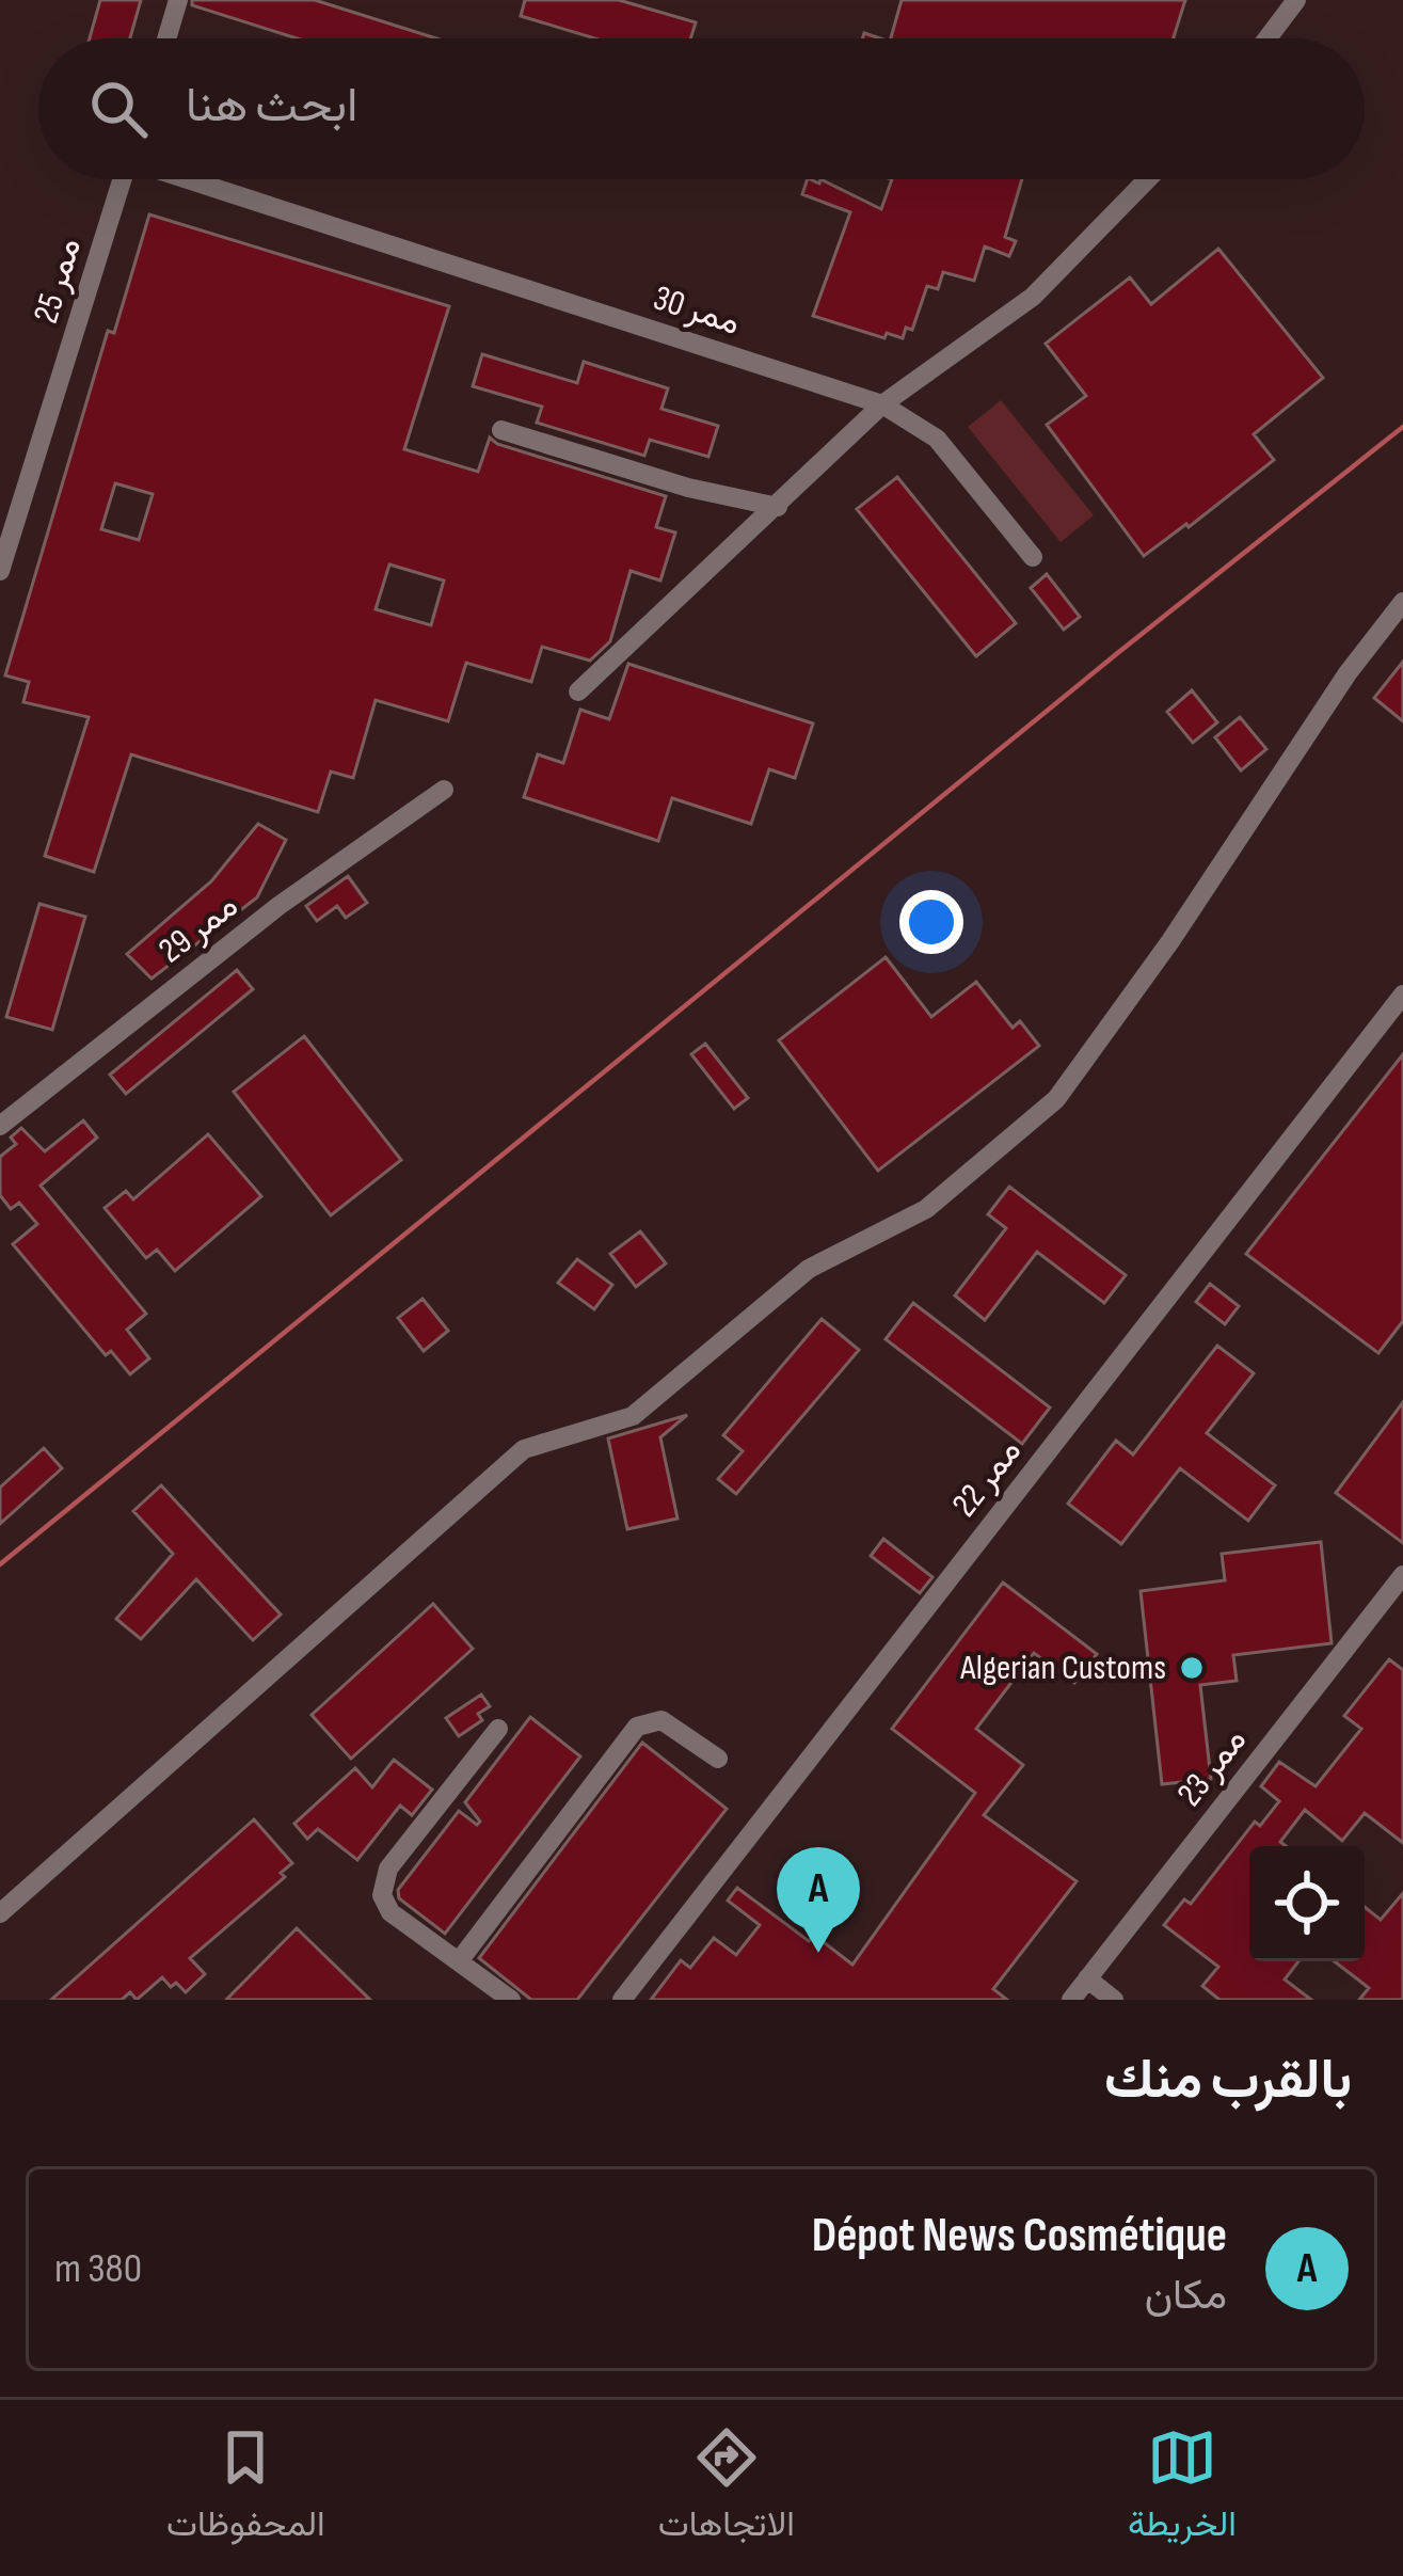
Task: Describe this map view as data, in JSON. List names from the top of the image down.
{
  "streets": {
    "lane": [
      "ممر 25",
      "ممر 30",
      "ممر 29",
      "ممر 22",
      "ممر 23"
    ]
  },
  "places": ["Algerian Customs"],
  "page": {
    "search": "ابحث هنا",
    "pins": "A",
    "heading": "بالقرب منك",
    "list": [
      {
        "mark": "A",
        "name": "Dépot News Cosmétique",
        "note": "مكان",
        "value": "380 m"
      }
    ],
    "nav": ["الخريطة", "الاتجاهات", "المحفوظات"]
  }
}
